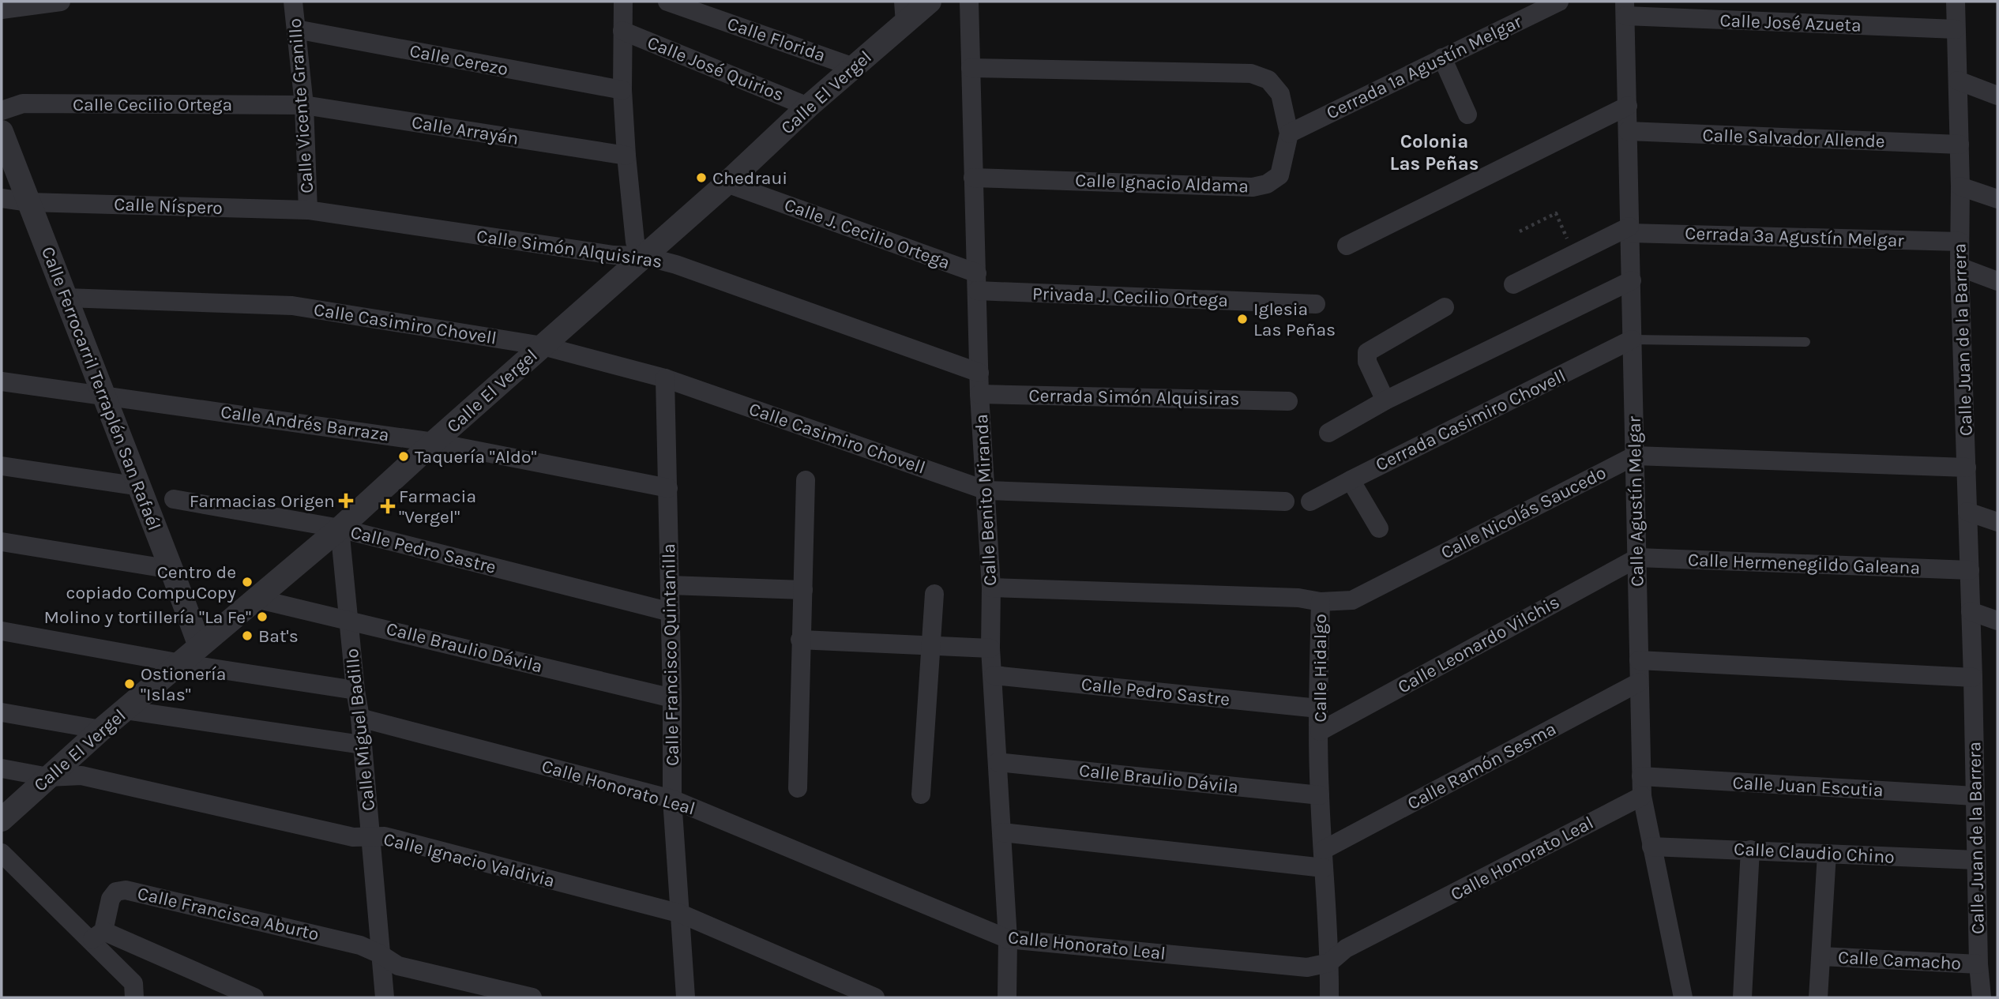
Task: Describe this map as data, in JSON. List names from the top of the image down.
{
  "streets": {
    "street": [
      "Calle José Azueta",
      "Calle Florida",
      "Calle Cerezo",
      "Cerrada 1ª Agustín Melgar",
      "Calle José Quirios",
      "Calle El Vergel",
      "Calle Cecilio Ortega",
      "Calle Vicente Granillo",
      "Calle Arrayán",
      "Calle Salvador Allende",
      "Calle Ignacio Aldama",
      "Calle Níspero",
      "Calle J. Cecilio Ortega",
      "Cerrada 3ª Agustín Melgar",
      "Calle Simón Alquisiras",
      "Privada J. Cecilio Ortega",
      "Calle Casimiro Chovell",
      "Calle Juan de la Barrera",
      "Calle Ferrocarril Terraplén San Rafaél",
      "Cerrada Simón Alquisiras",
      "Cerrada Casimiro Chovell",
      "Calle Andrés Barraza",
      "Calle Benito Miranda",
      "Calle Agustín Melgar",
      "Calle Nicolás Saucedo",
      "Calle Pedro Sastre",
      "Calle Hermenegildo Galeana",
      "Calle Leonardo Vilchis",
      "Calle Braulio Dávila",
      "Calle Francisco Quintanilla",
      "Calle Hidalgo",
      "Calle Miguel Badillo",
      "Calle Ramón Sesma",
      "Calle Juan Escutia",
      "Calle Honorato Leal",
      "Calle Claudio Chino",
      "Calle Ignacio Valdivia",
      "Calle Francisca Aburto",
      "Calle Camacho"
    ]
  },
  "crossings": [
    ["Calle José Azueta", "Calle Juan de la Barrera"],
    ["Calle José Azueta", "Calle Agustín Melgar"],
    ["Calle Florida", "Calle El Vergel"],
    ["Calle Cerezo", "Calle Vicente Granillo"],
    ["Cerrada 1ª Agustín Melgar", "Calle Ignacio Aldama"],
    ["Calle José Quirios", "Calle El Vergel"],
    ["Calle El Vergel", "Calle J. Cecilio Ortega"],
    ["Calle El Vergel", "Calle Simón Alquisiras"],
    ["Calle El Vergel", "Calle Casimiro Chovell"],
    ["Calle El Vergel", "Calle Ferrocarril Terraplén San Rafaél"],
    ["Calle El Vergel", "Calle Andrés Barraza"],
    ["Calle El Vergel", "Calle Pedro Sastre"],
    ["Calle El Vergel", "Calle Braulio Dávila"],
    ["Calle El Vergel", "Calle Miguel Badillo"],
    ["Calle El Vergel", "Calle Ignacio Valdivia"],
    ["Calle Cecilio Ortega", "Calle Vicente Granillo"],
    ["Calle Cecilio Ortega", "Calle Arrayán"],
    ["Calle Vicente Granillo", "Calle Arrayán"],
    ["Calle Vicente Granillo", "Calle Níspero"],
    ["Calle Vicente Granillo", "Calle Simón Alquisiras"],
    ["Calle Salvador Allende", "Calle Juan de la Barrera"],
    ["Calle Salvador Allende", "Calle Agustín Melgar"],
    ["Calle Ignacio Aldama", "Calle Benito Miranda"],
    ["Calle Níspero", "Calle Simón Alquisiras"],
    ["Calle Níspero", "Calle Ferrocarril Terraplén San Rafaél"],
    ["Calle J. Cecilio Ortega", "Privada J. Cecilio Ortega"],
    ["Calle J. Cecilio Ortega", "Calle Benito Miranda"],
    ["Cerrada 3ª Agustín Melgar", "Calle Juan de la Barrera"],
    ["Cerrada 3ª Agustín Melgar", "Calle Agustín Melgar"],
    ["Calle Simón Alquisiras", "Calle Benito Miranda"],
    ["Privada J. Cecilio Ortega", "Calle Benito Miranda"],
    ["Calle Casimiro Chovell", "Calle Ferrocarril Terraplén San Rafaél"],
    ["Calle Casimiro Chovell", "Calle Benito Miranda"],
    ["Calle Casimiro Chovell", "Calle Francisco Quintanilla"],
    ["Calle Juan de la Barrera", "Calle Nicolás Saucedo"],
    ["Calle Juan de la Barrera", "Calle Hermenegildo Galeana"],
    ["Calle Juan de la Barrera", "Calle Juan Escutia"],
    ["Calle Juan de la Barrera", "Calle Claudio Chino"],
    ["Calle Juan de la Barrera", "Calle Camacho"],
    ["Calle Ferrocarril Terraplén San Rafaél", "Calle Andrés Barraza"],
    ["Cerrada Simón Alquisiras", "Calle Benito Miranda"],
    ["Cerrada Casimiro Chovell", "Calle Agustín Melgar"],
    ["Calle Andrés Barraza", "Calle Francisco Quintanilla"],
    ["Calle Benito Miranda", "Calle Pedro Sastre"],
    ["Calle Benito Miranda", "Calle Braulio Dávila"],
    ["Calle Benito Miranda", "Calle Hidalgo"],
    ["Calle Benito Miranda", "Calle Honorato Leal"],
    ["Calle Agustín Melgar", "Calle Nicolás Saucedo"],
    ["Calle Agustín Melgar", "Calle Hermenegildo Galeana"],
    ["Calle Agustín Melgar", "Calle Leonardo Vilchis"],
    ["Calle Agustín Melgar", "Calle Ramón Sesma"],
    ["Calle Agustín Melgar", "Calle Juan Escutia"],
    ["Calle Agustín Melgar", "Calle Honorato Leal"],
    ["Calle Agustín Melgar", "Calle Claudio Chino"],
    ["Calle Nicolás Saucedo", "Calle Hidalgo"],
    ["Calle Pedro Sastre", "Calle Francisco Quintanilla"],
    ["Calle Pedro Sastre", "Calle Hidalgo"],
    ["Calle Pedro Sastre", "Calle Miguel Badillo"],
    ["Calle Hermenegildo Galeana", "Calle Leonardo Vilchis"],
    ["Calle Leonardo Vilchis", "Calle Hidalgo"],
    ["Calle Braulio Dávila", "Calle Francisco Quintanilla"],
    ["Calle Braulio Dávila", "Calle Hidalgo"],
    ["Calle Braulio Dávila", "Calle Miguel Badillo"],
    ["Calle Francisco Quintanilla", "Calle Honorato Leal"],
    ["Calle Francisco Quintanilla", "Calle Ignacio Valdivia"],
    ["Calle Hidalgo", "Calle Ramón Sesma"],
    ["Calle Hidalgo", "Calle Honorato Leal"],
    ["Calle Miguel Badillo", "Calle Honorato Leal"],
    ["Calle Miguel Badillo", "Calle Ignacio Valdivia"],
    ["Calle Miguel Badillo", "Calle Francisca Aburto"]
  ],
  "districts": ["Colonia Las Peñas"],
  "places": {
    "other": [
      "Chedraui",
      "Iglesia Las Peñas",
      "Taquería \"Aldo\"",
      "Centro de copiado CompuCopy",
      "Molino y tortillería \"La Fe\"",
      "Bat's",
      "Ostionería \"Islas\""
    ],
    "health": ["Farmacias Origen", "Farmacia \"Vergel\""]
  }
}
